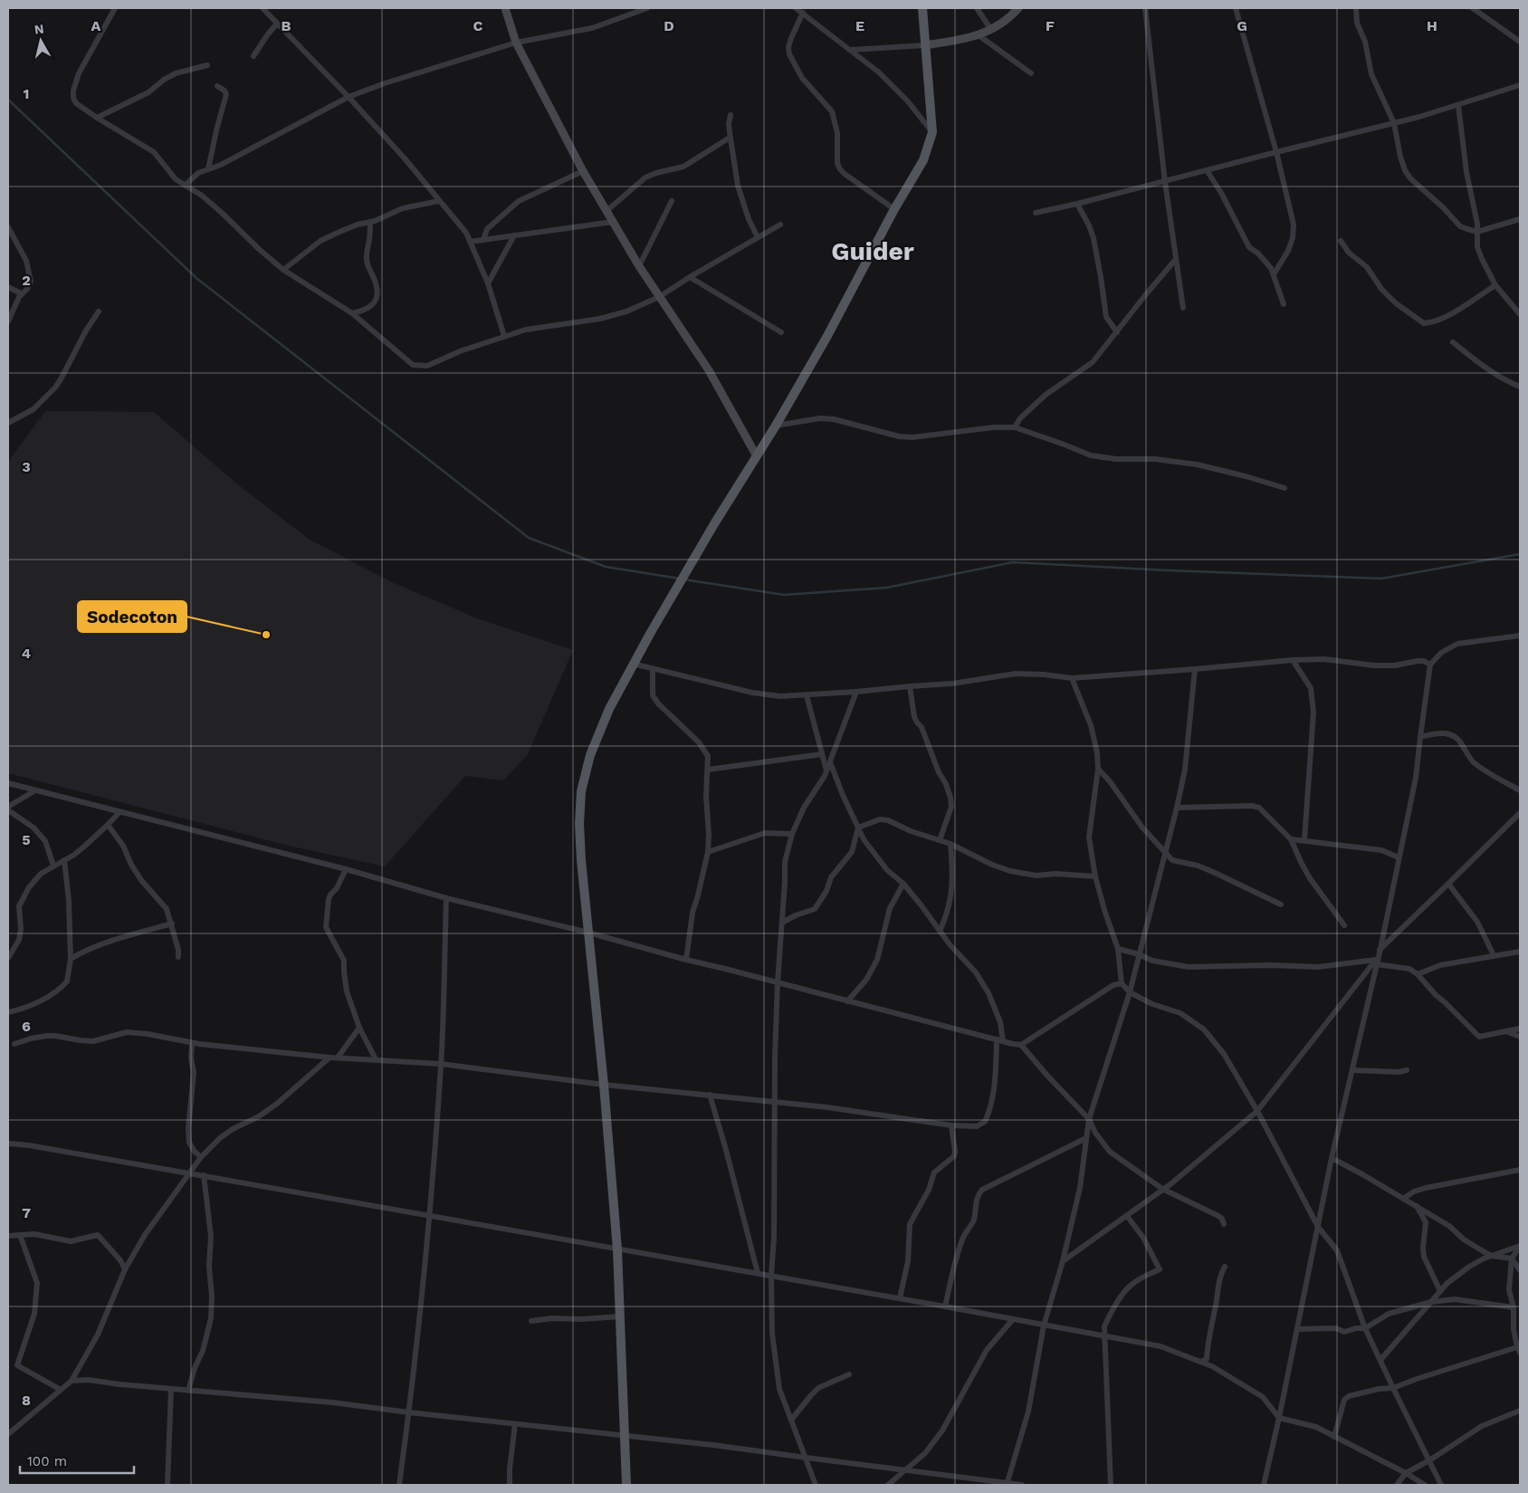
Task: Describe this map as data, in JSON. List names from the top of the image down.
{
  "districts": ["Guider"],
  "places": ["Sodecoton"],
  "scale_bar": "100 m",
  "north": "top",
  "grid": {
    "columns": [
      "A",
      "B",
      "C",
      "D",
      "E",
      "F",
      "G",
      "H"
    ],
    "rows": [
      "1",
      "2",
      "3",
      "4",
      "5",
      "6",
      "7",
      "8"
    ]
  }
}
